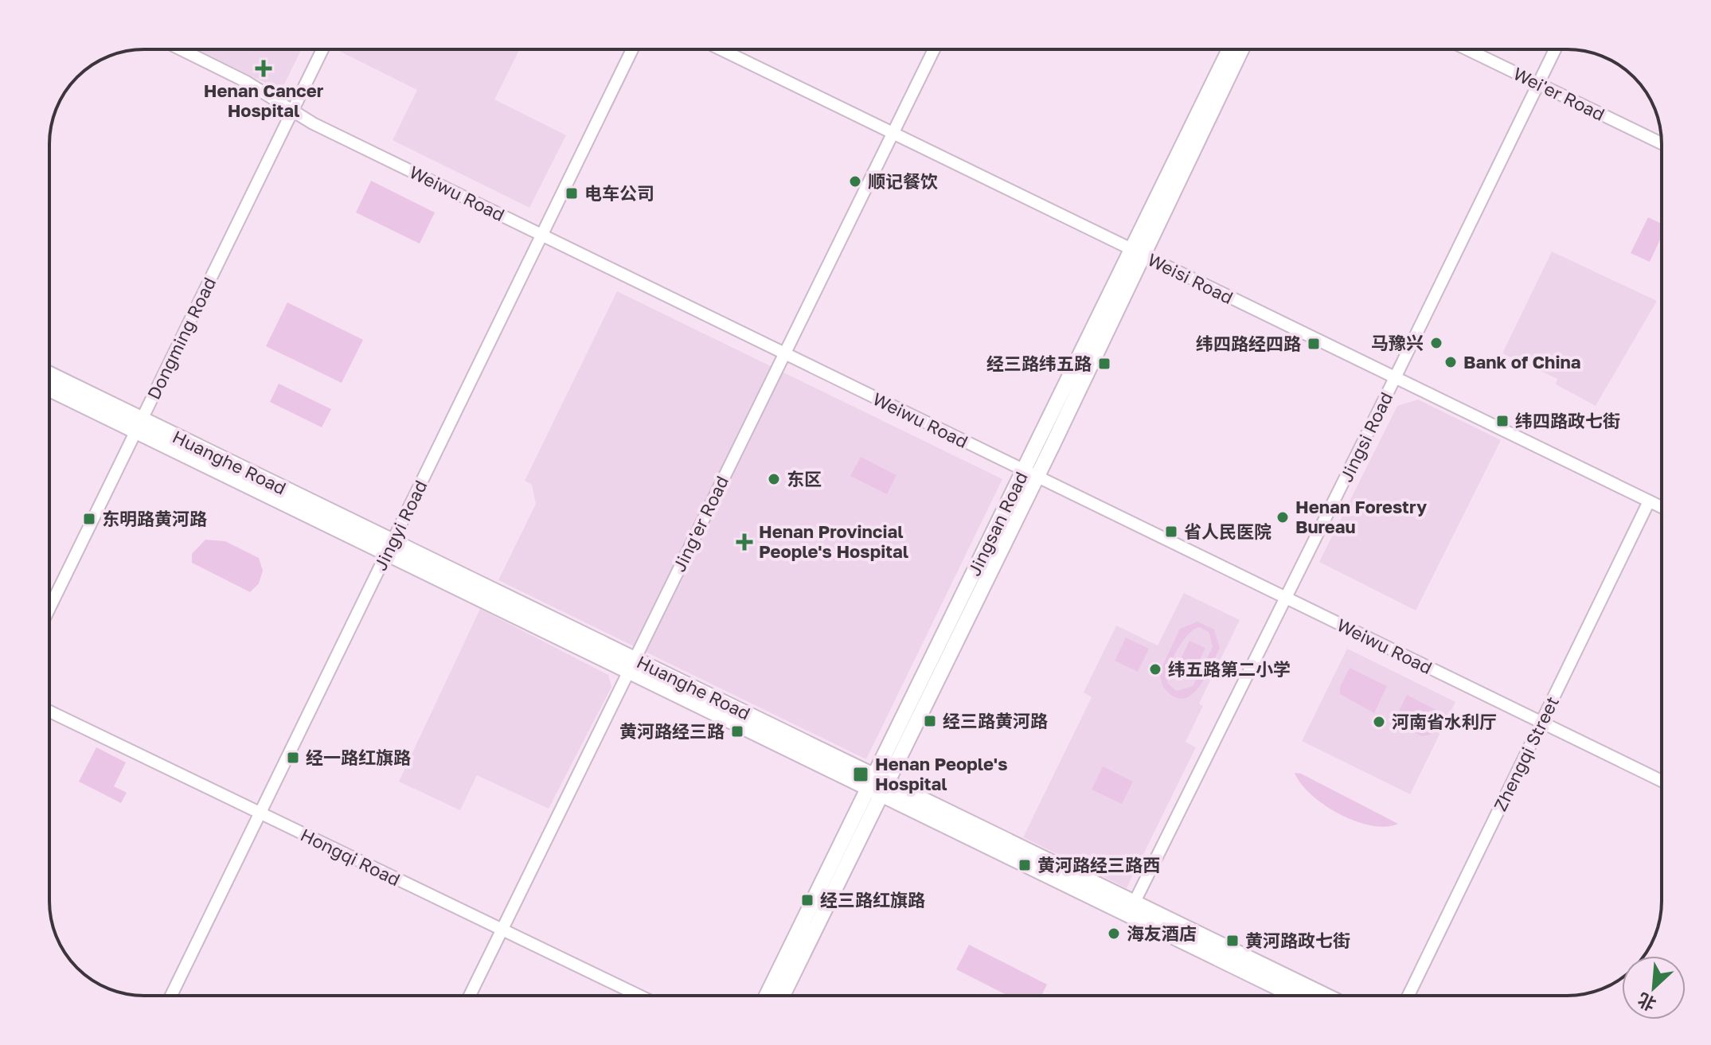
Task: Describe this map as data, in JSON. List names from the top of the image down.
{
  "streets": {
    "main road": ["Huanghe Road", "Jingsan Road"],
    "street": [
      "Wei'er Road",
      "Weiwu Road",
      "Weisi Road",
      "Dongming Road",
      "Jingsi Road",
      "Jing'er Road",
      "Jingyi Road",
      "Zhengqi Street",
      "Hongqi Road"
    ]
  },
  "crossings": [
    ["Wei'er Road", "Jingsi Road"],
    ["Weiwu Road", "Dongming Road"],
    ["Weiwu Road", "Jingsi Road"],
    ["Weiwu Road", "Jing'er Road"],
    ["Weiwu Road", "Jingsan Road"],
    ["Weiwu Road", "Jingyi Road"],
    ["Weiwu Road", "Zhengqi Street"],
    ["Weisi Road", "Jingsi Road"],
    ["Weisi Road", "Jing'er Road"],
    ["Weisi Road", "Jingsan Road"],
    ["Weisi Road", "Zhengqi Street"],
    ["Dongming Road", "Huanghe Road"],
    ["Jingsi Road", "Huanghe Road"],
    ["Huanghe Road", "Jing'er Road"],
    ["Huanghe Road", "Jingsan Road"],
    ["Huanghe Road", "Jingyi Road"],
    ["Jing'er Road", "Hongqi Road"],
    ["Jingyi Road", "Hongqi Road"]
  ],
  "places": {
    "health": ["Henan Cancer Hospital", "Henan Provincial People's Hospital"],
    "other": [
      "顺记餐饮",
      "马豫兴",
      "Bank of China",
      "东区",
      "Henan Forestry Bureau",
      "纬五路第二小学",
      "河南省水利厅",
      "海友酒店"
    ],
    "transit": [
      "电车公司",
      "纬四路经四路",
      "经三路纬五路",
      "纬四路政七街",
      "东明路黄河路",
      "省人民医院",
      "经三路黄河路",
      "黄河路经三路",
      "经一路红旗路",
      "Henan People's Hospital",
      "黄河路经三路西",
      "经三路红旗路",
      "黄河路政七街"
    ]
  },
  "north": "bottom left"
}
